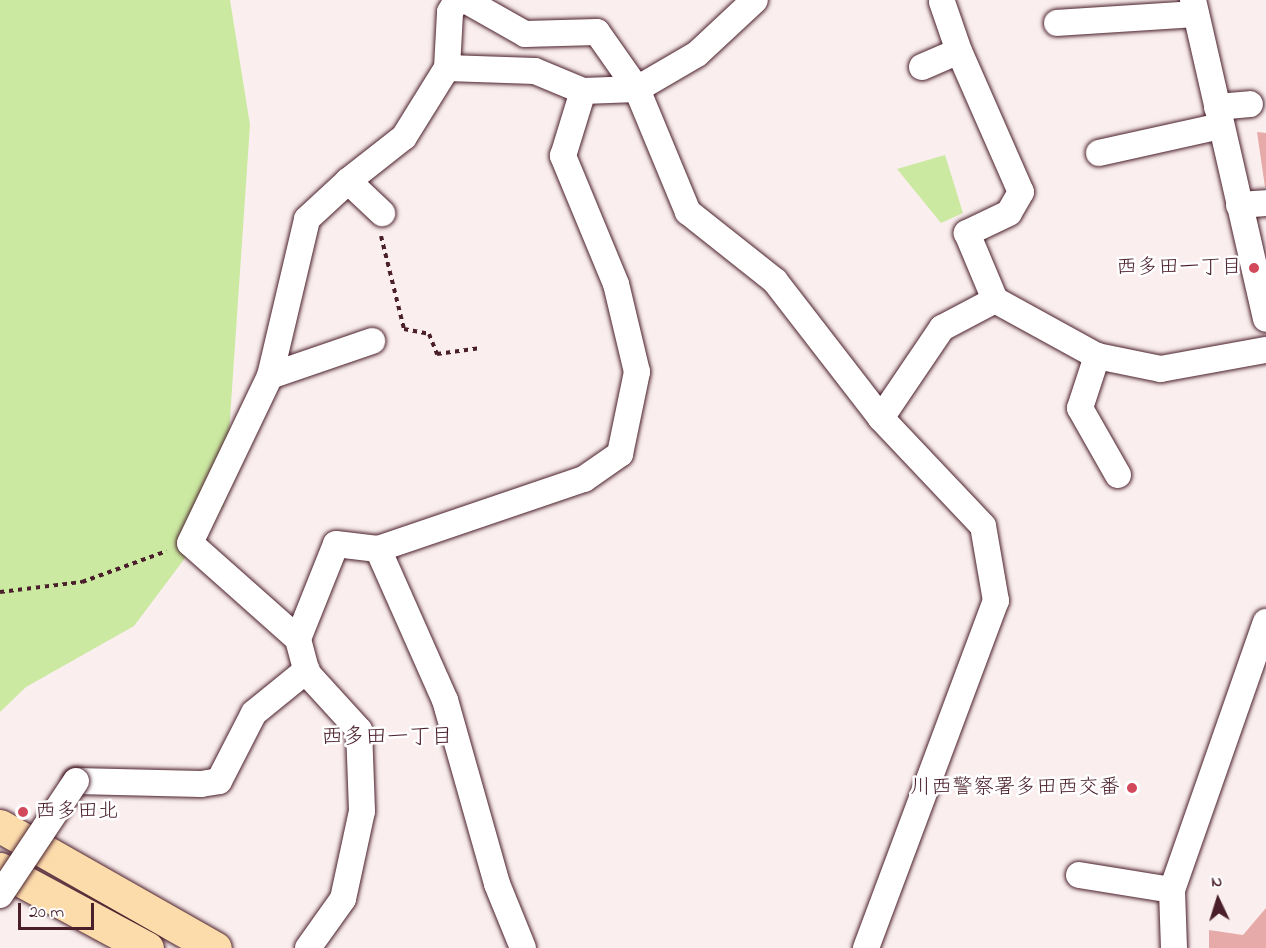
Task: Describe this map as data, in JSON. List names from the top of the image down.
{
  "districts": ["西多田一丁目"],
  "places": ["西多田一丁目", "川西警察署多田西交番", "西多田北"],
  "scale_bar": "20 m",
  "north": "top"
}
